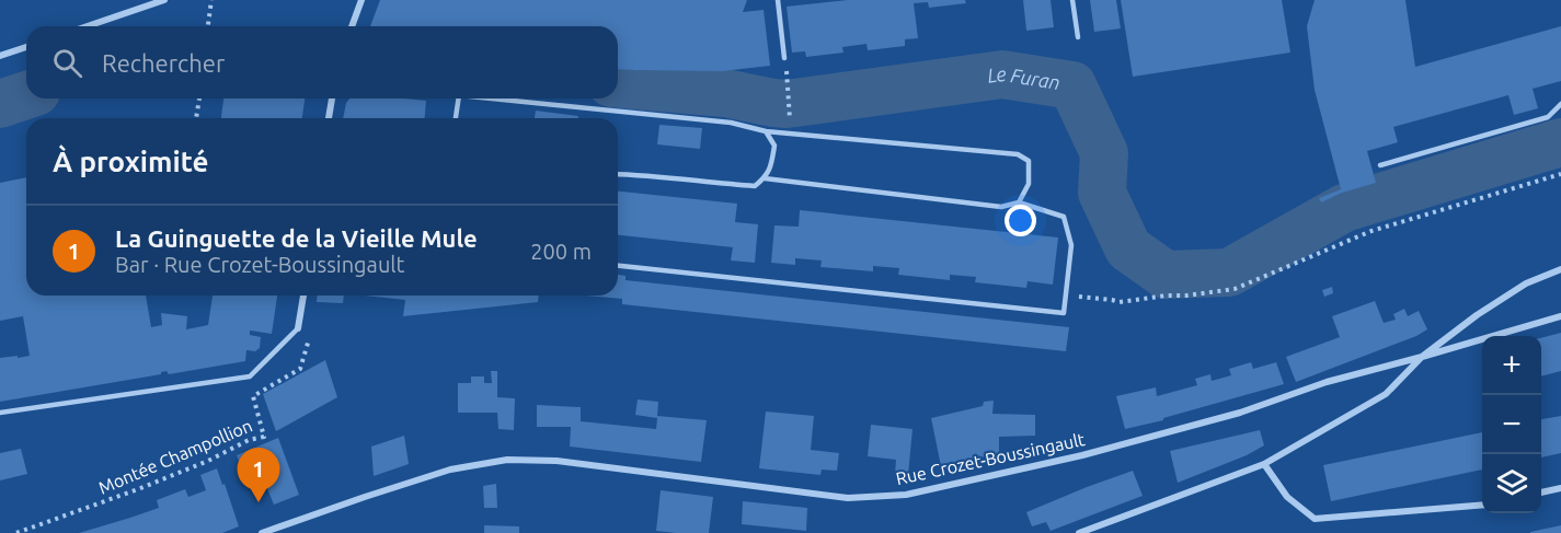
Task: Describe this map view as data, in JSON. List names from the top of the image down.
{
  "streets": {
    "street": ["Rue Crozet-Boussingault"],
    "path": ["Montée Champollion"]
  },
  "water": ["Le Furan"],
  "page": {
    "search": "Rechercher",
    "heading": "À proximité",
    "list": [
      {
        "mark": "1",
        "name": "La Guinguette de la Vieille Mule",
        "note": "Bar · Rue Crozet-Boussingault",
        "value": "200 m"
      }
    ],
    "map_buttons": ["+", "−"],
    "pins": "1"
  }
}
